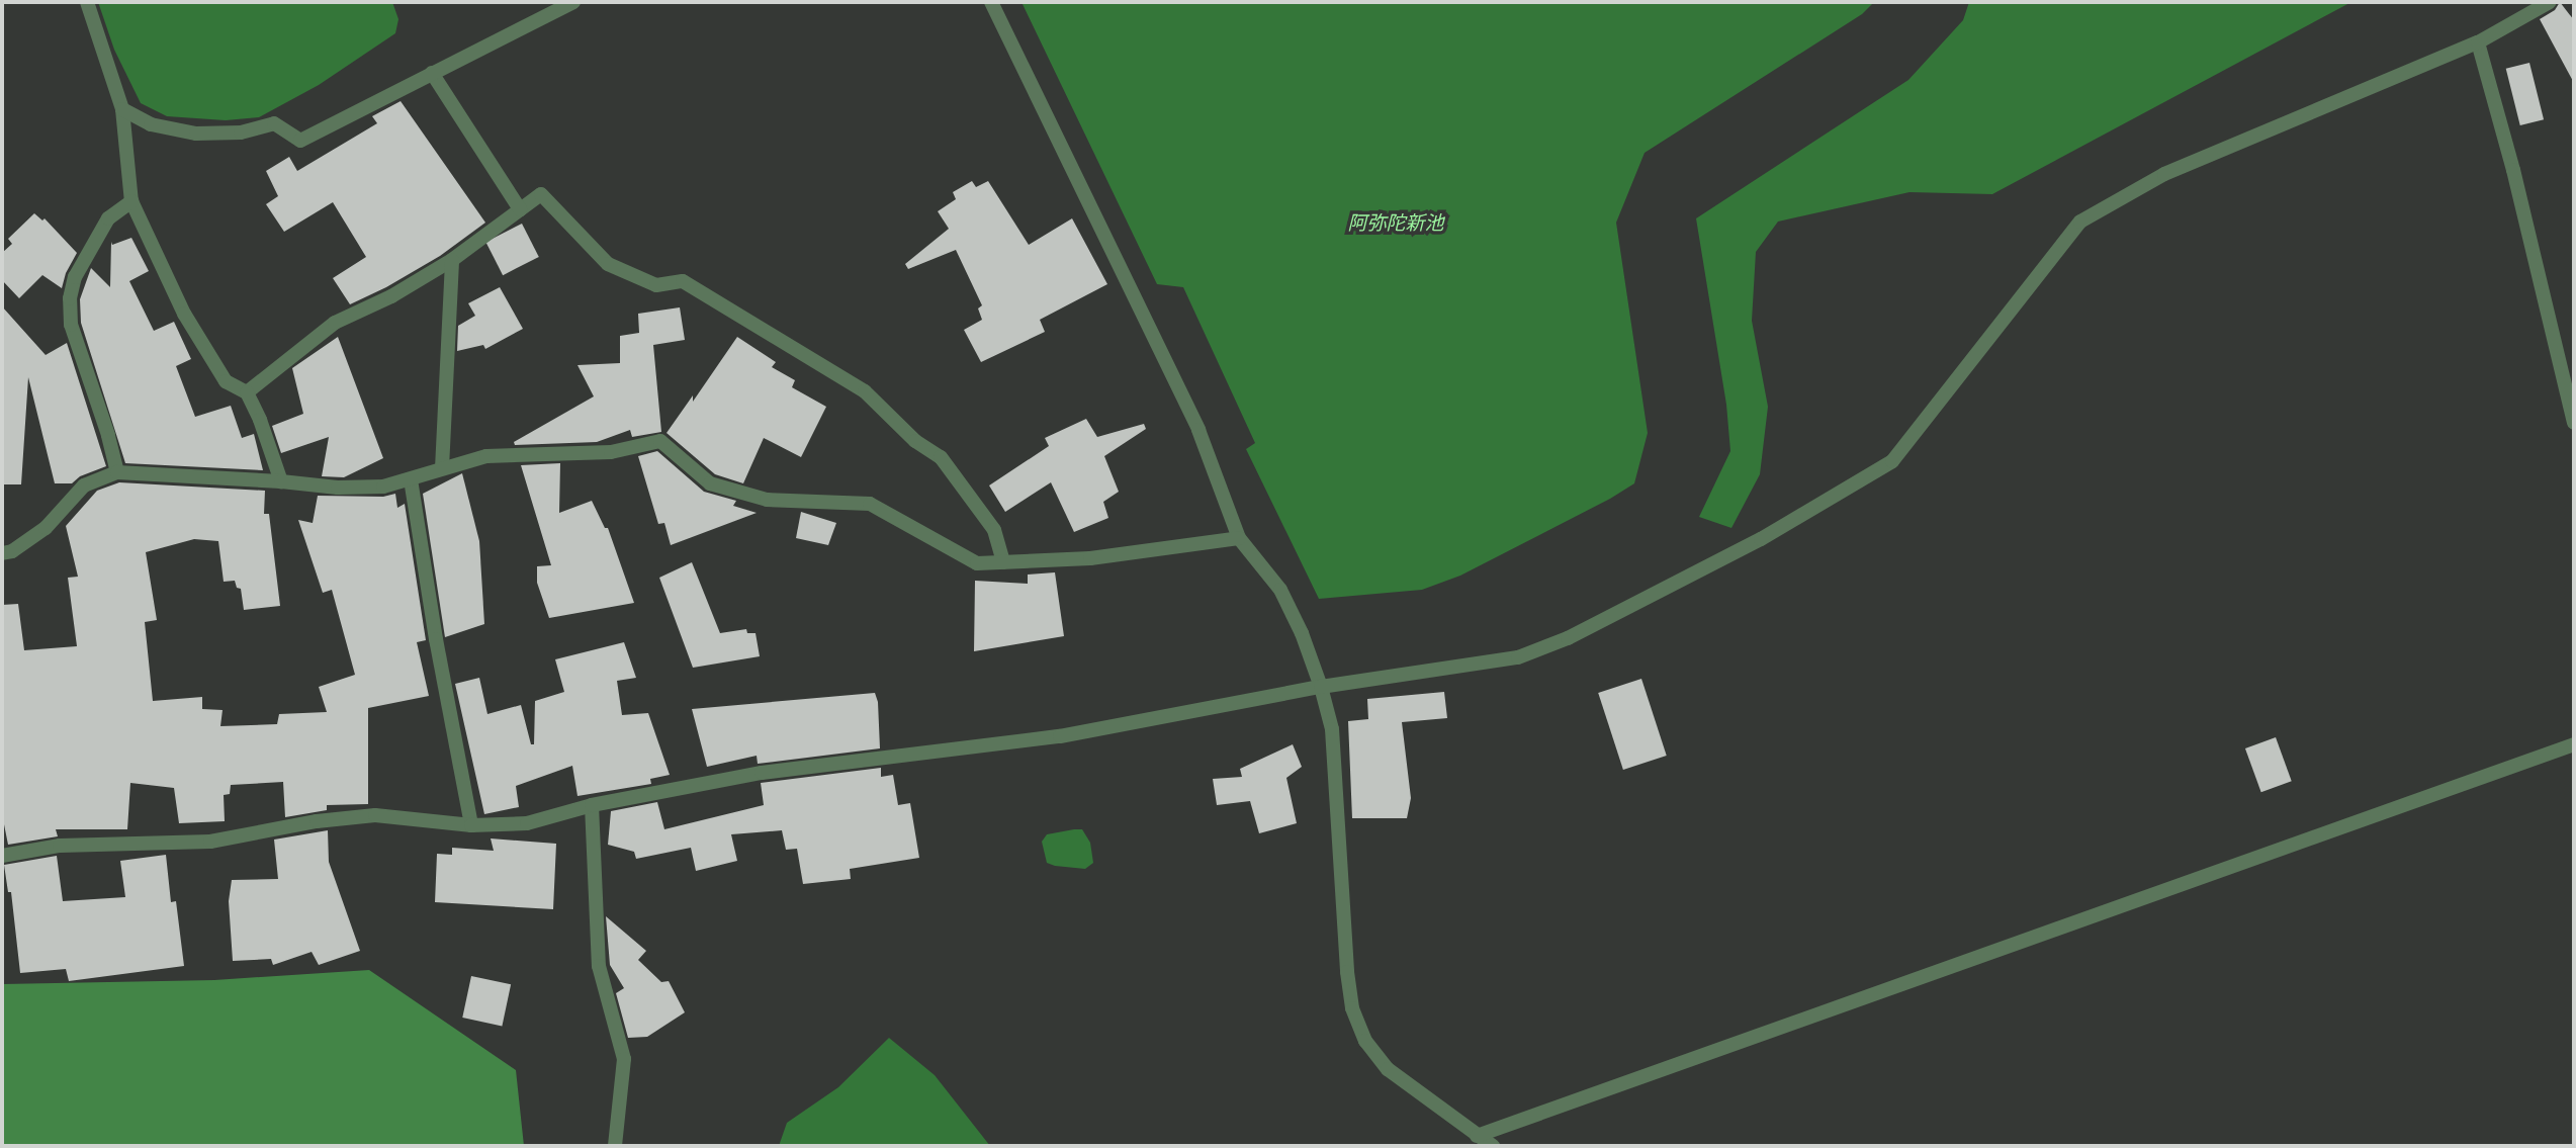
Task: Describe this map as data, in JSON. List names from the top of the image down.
{
  "water": ["阿弥陀新池"]
}
